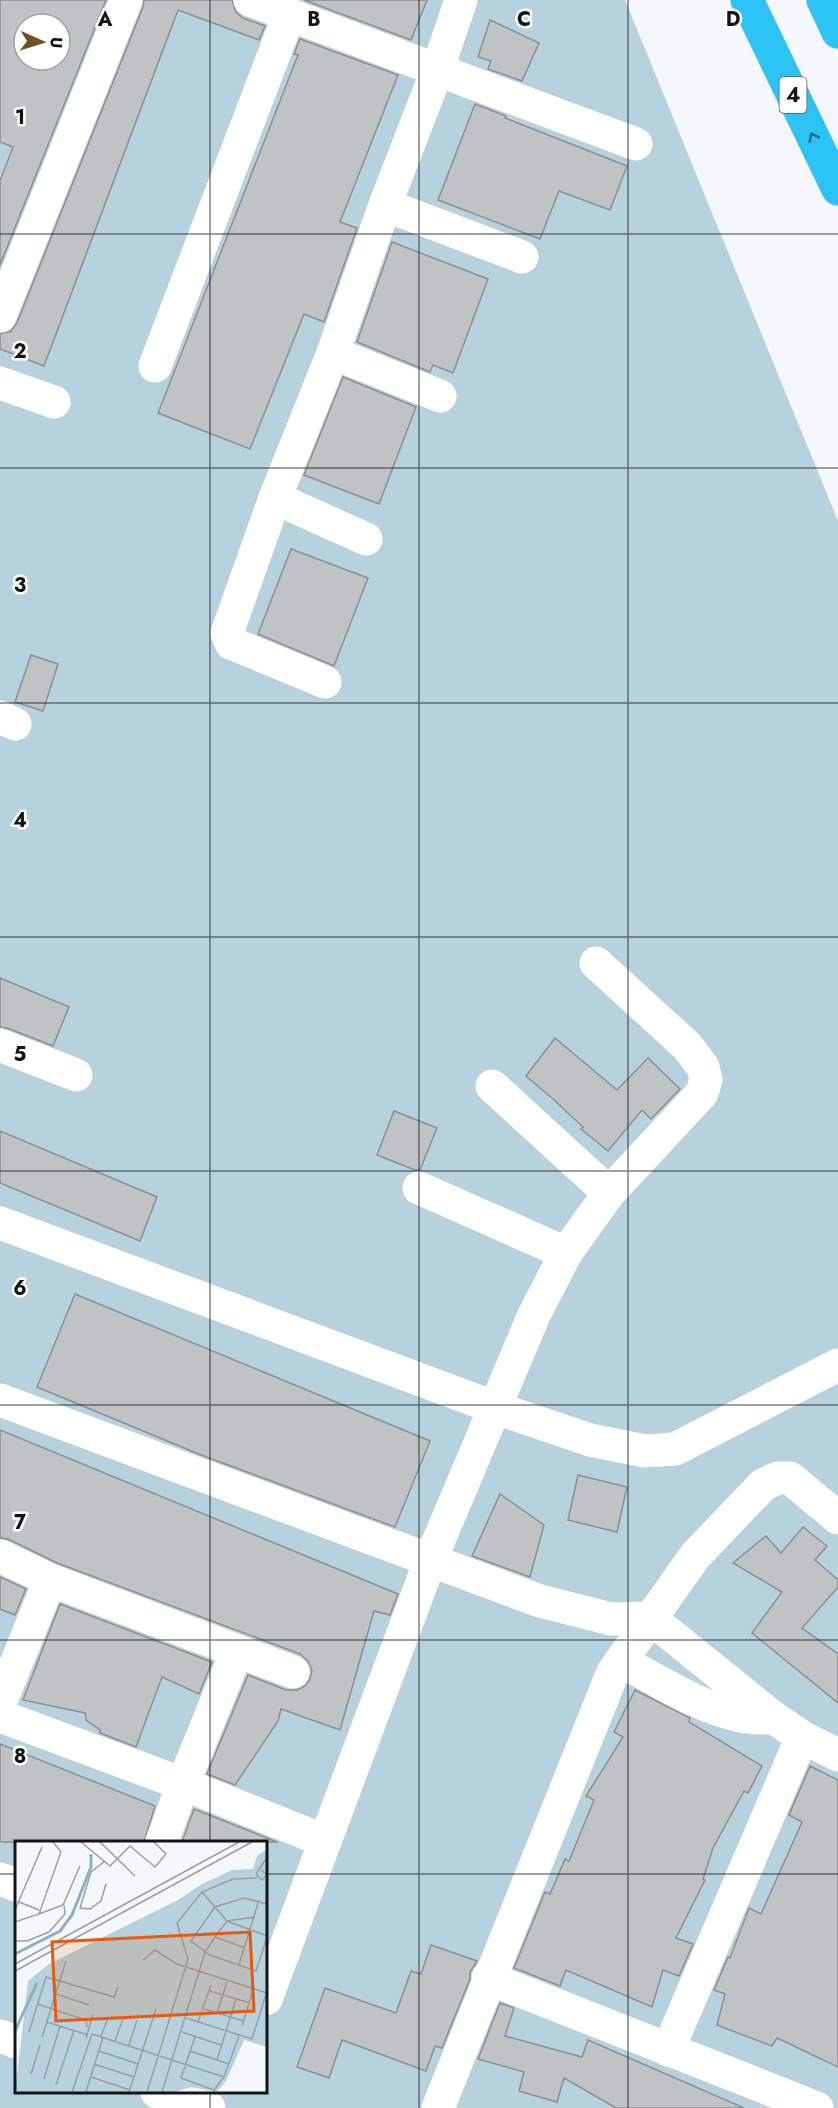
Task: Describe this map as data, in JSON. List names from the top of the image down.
{
  "streets": {
    "highway": ["4"]
  },
  "north": "right",
  "grid": {
    "columns": [
      "A",
      "B",
      "C",
      "D"
    ],
    "rows": [
      "1",
      "2",
      "3",
      "4",
      "5",
      "6",
      "7",
      "8"
    ]
  }
}
